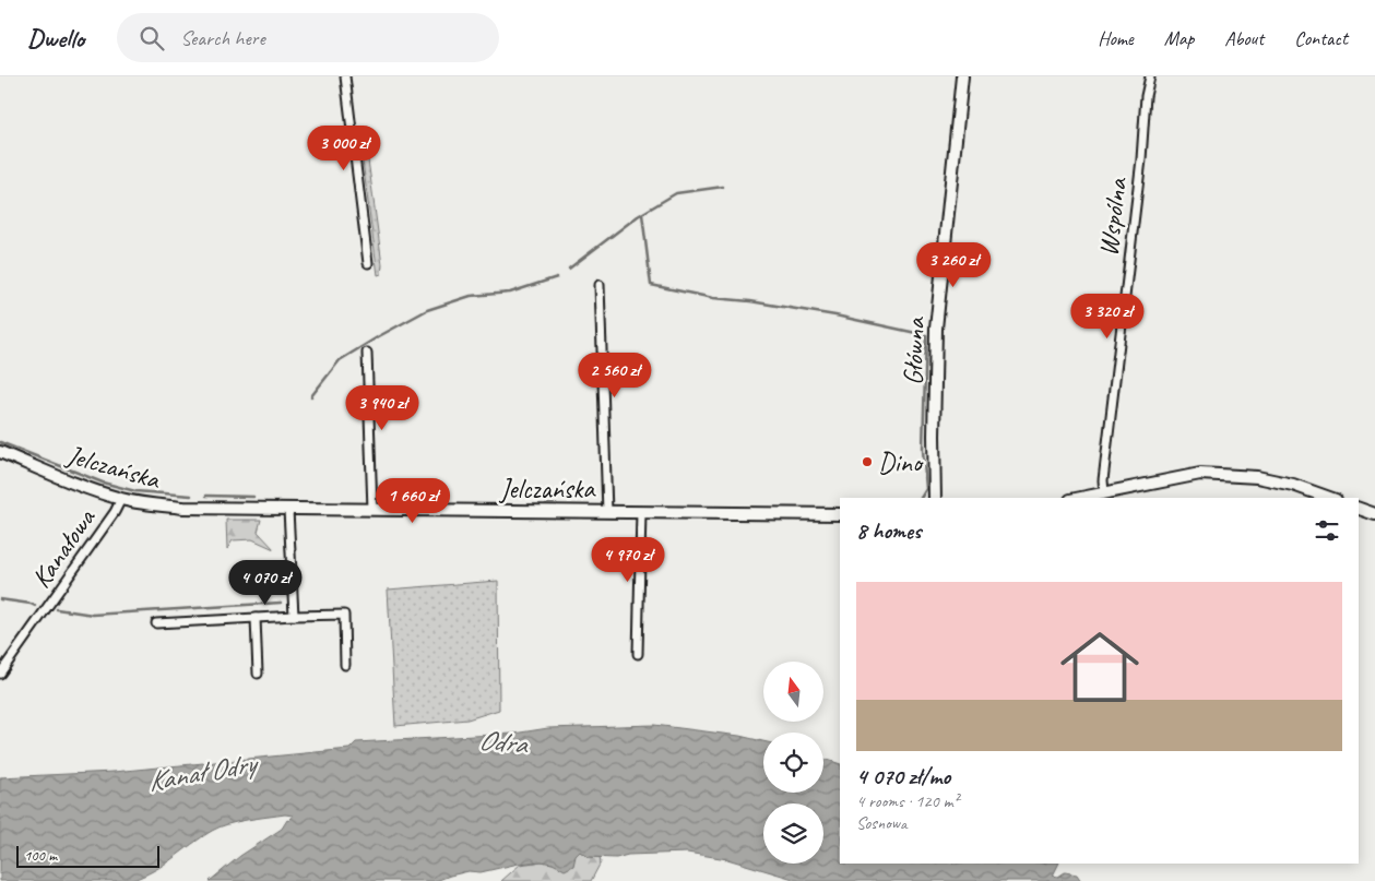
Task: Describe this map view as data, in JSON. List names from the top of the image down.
{
  "streets": {
    "main road": ["Główna", "Jelczańska"],
    "street": ["Wspólna", "Kanałowa"]
  },
  "crossings": [
    ["Jelczańska", "Kanałowa"]
  ],
  "water": ["Odra", "Kanał Odry"],
  "places": ["Dino"],
  "scale_bar": "100 m",
  "north": "top",
  "page": {
    "header": "Dwello",
    "search": "Search here",
    "nav": [
      "Home",
      "Map",
      "About",
      "Contact"
    ],
    "price": [
      "3 000 zł",
      "3 260 zł",
      "3 320 zł",
      "2 560 zł",
      "3 940 zł",
      "1 660 zł",
      "4 970 zł",
      "4 070 zł"
    ],
    "heading": "8 homes",
    "list": [
      {
        "name": "4 070 zł/mo",
        "note": "4 rooms · 120 m² · Sosnowa"
      }
    ],
    "scale": "100 m"
  }
}
